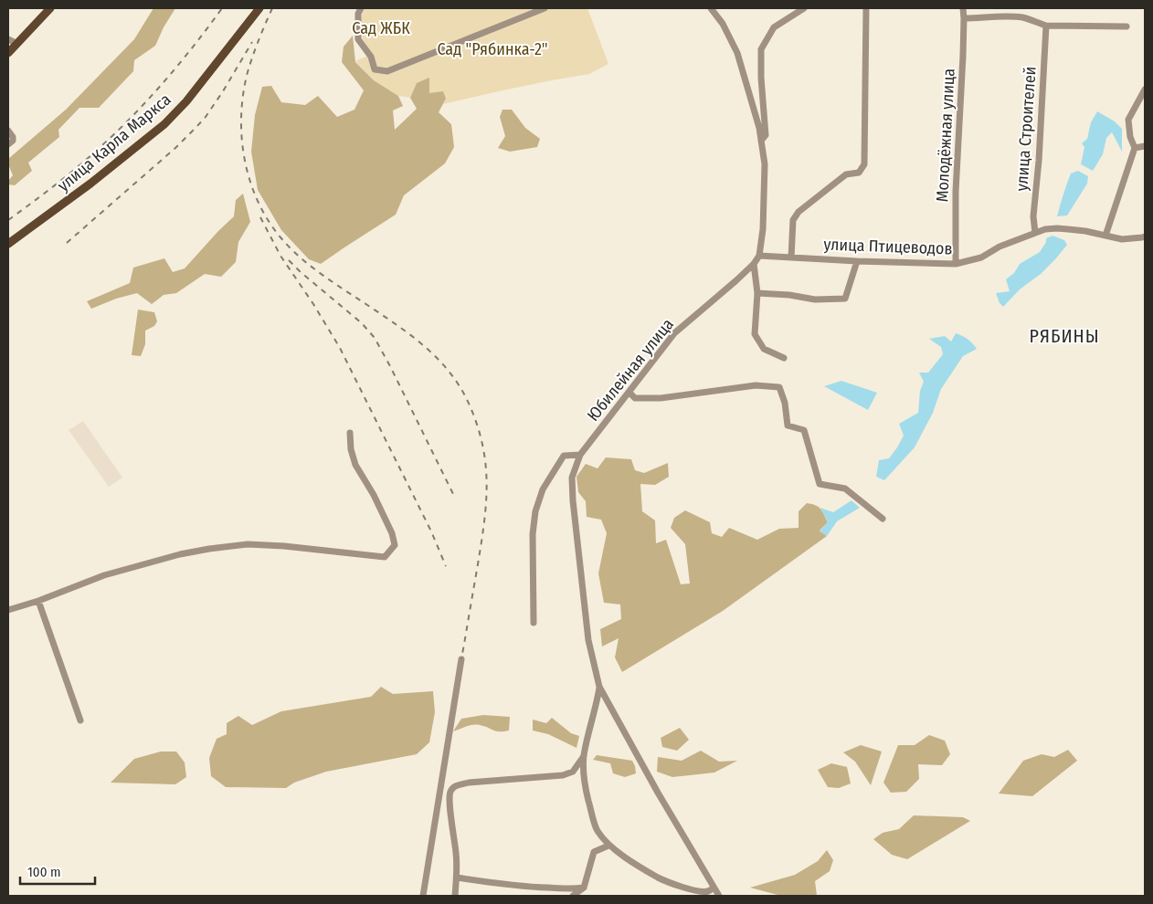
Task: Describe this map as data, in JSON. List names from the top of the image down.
{
  "streets": {
    "main road": ["улица Карла Маркса"],
    "street": [
      "улица Строителей",
      "Молодёжная улица",
      "улица Птицеводов",
      "Юбилейная улица"
    ]
  },
  "crossings": [
    ["улица Строителей", "улица Птицеводов"],
    ["Молодёжная улица", "улица Птицеводов"],
    ["улица Птицеводов", "Юбилейная улица"]
  ],
  "districts": ["РЯБИНЫ"],
  "parks": ["Сад ЖБК", "Сад \"Рябинка-2\""],
  "scale_bar": "100 m"
}
